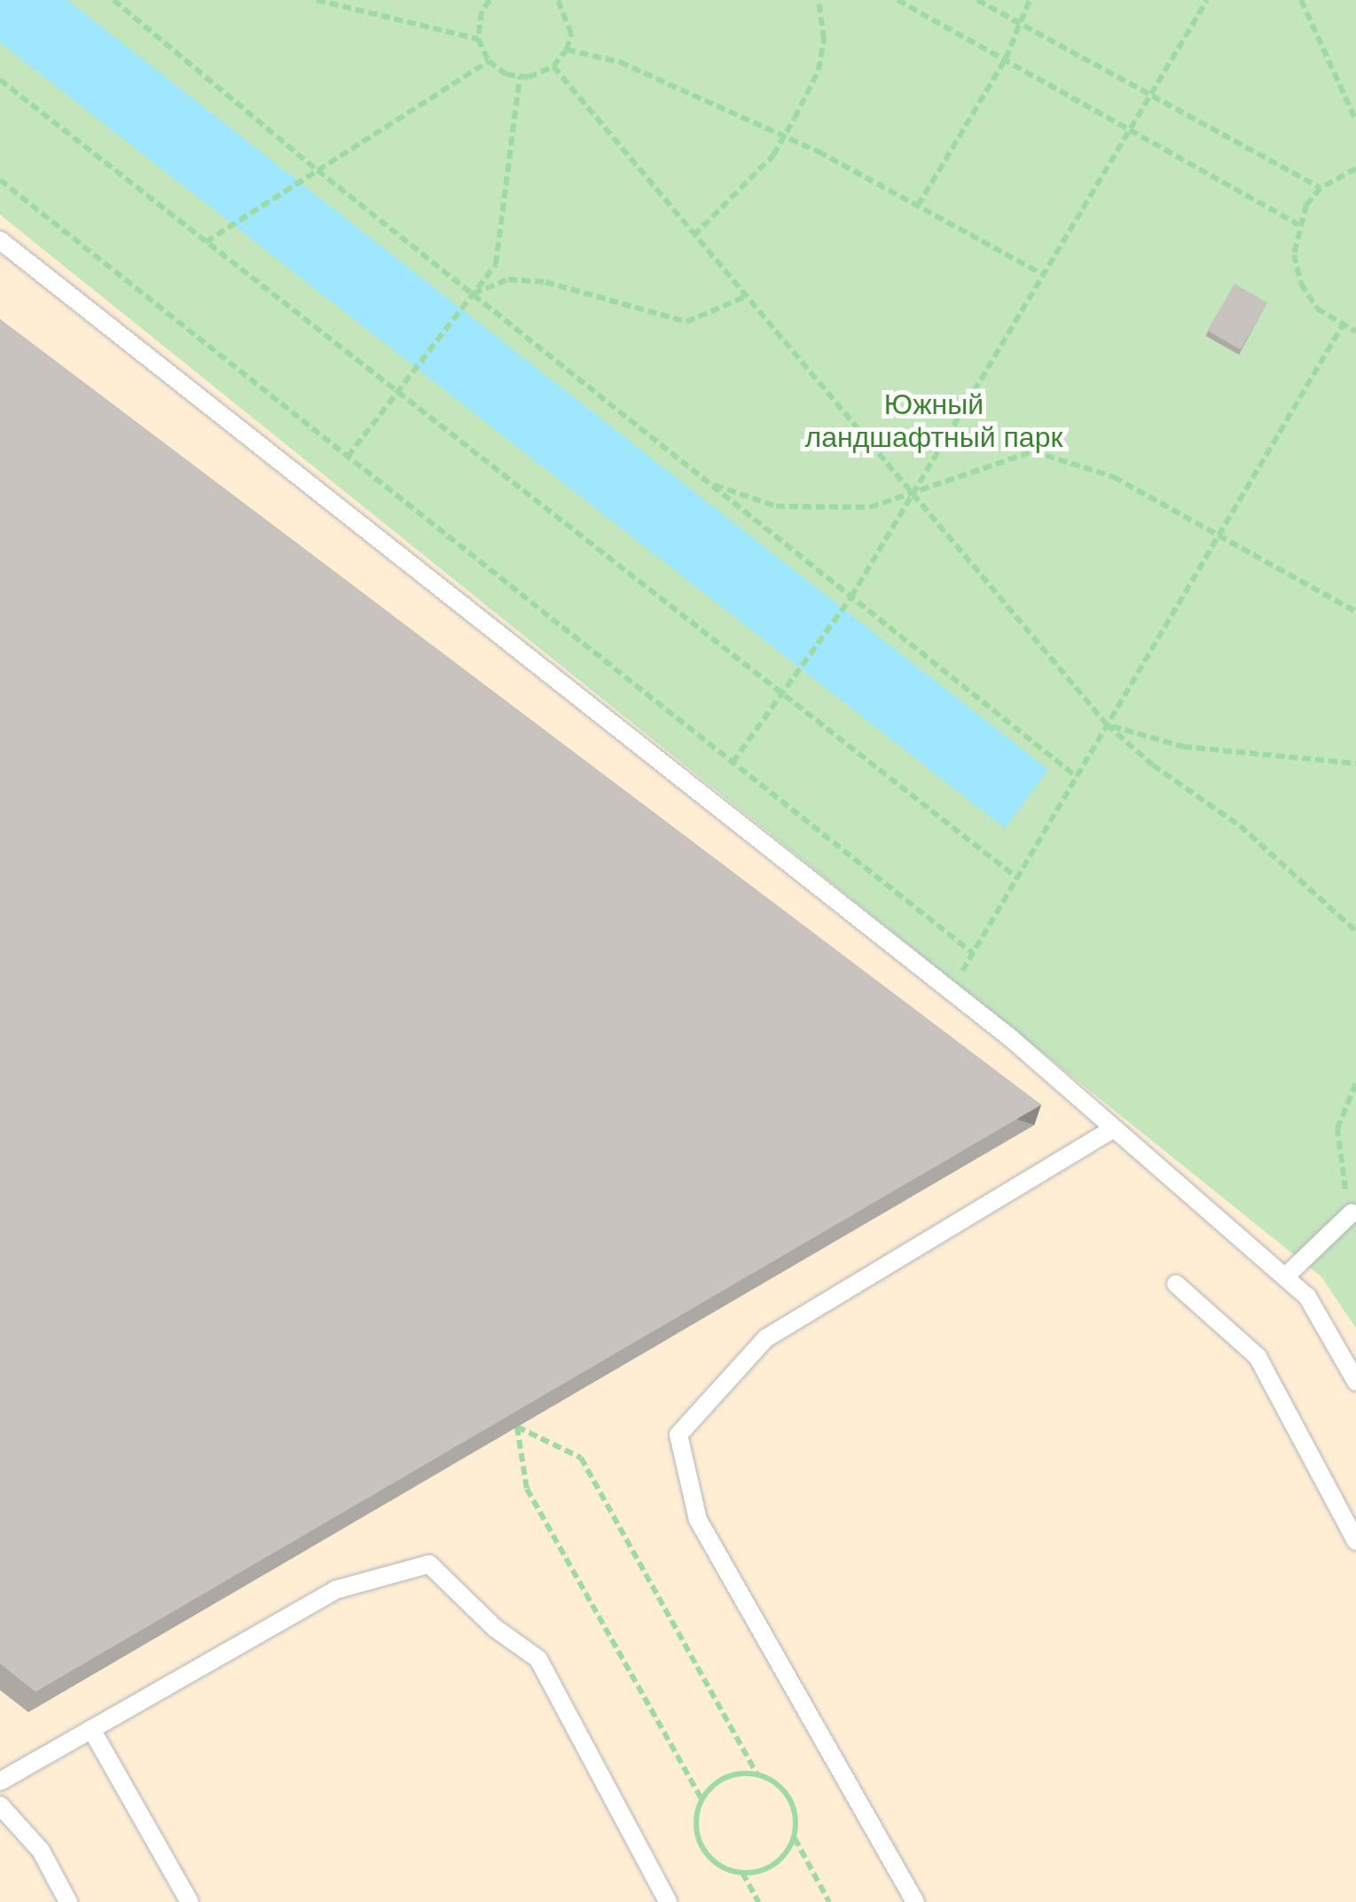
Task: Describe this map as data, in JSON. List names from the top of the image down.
{
  "parks": ["Южный ландшафтный парк"]
}
